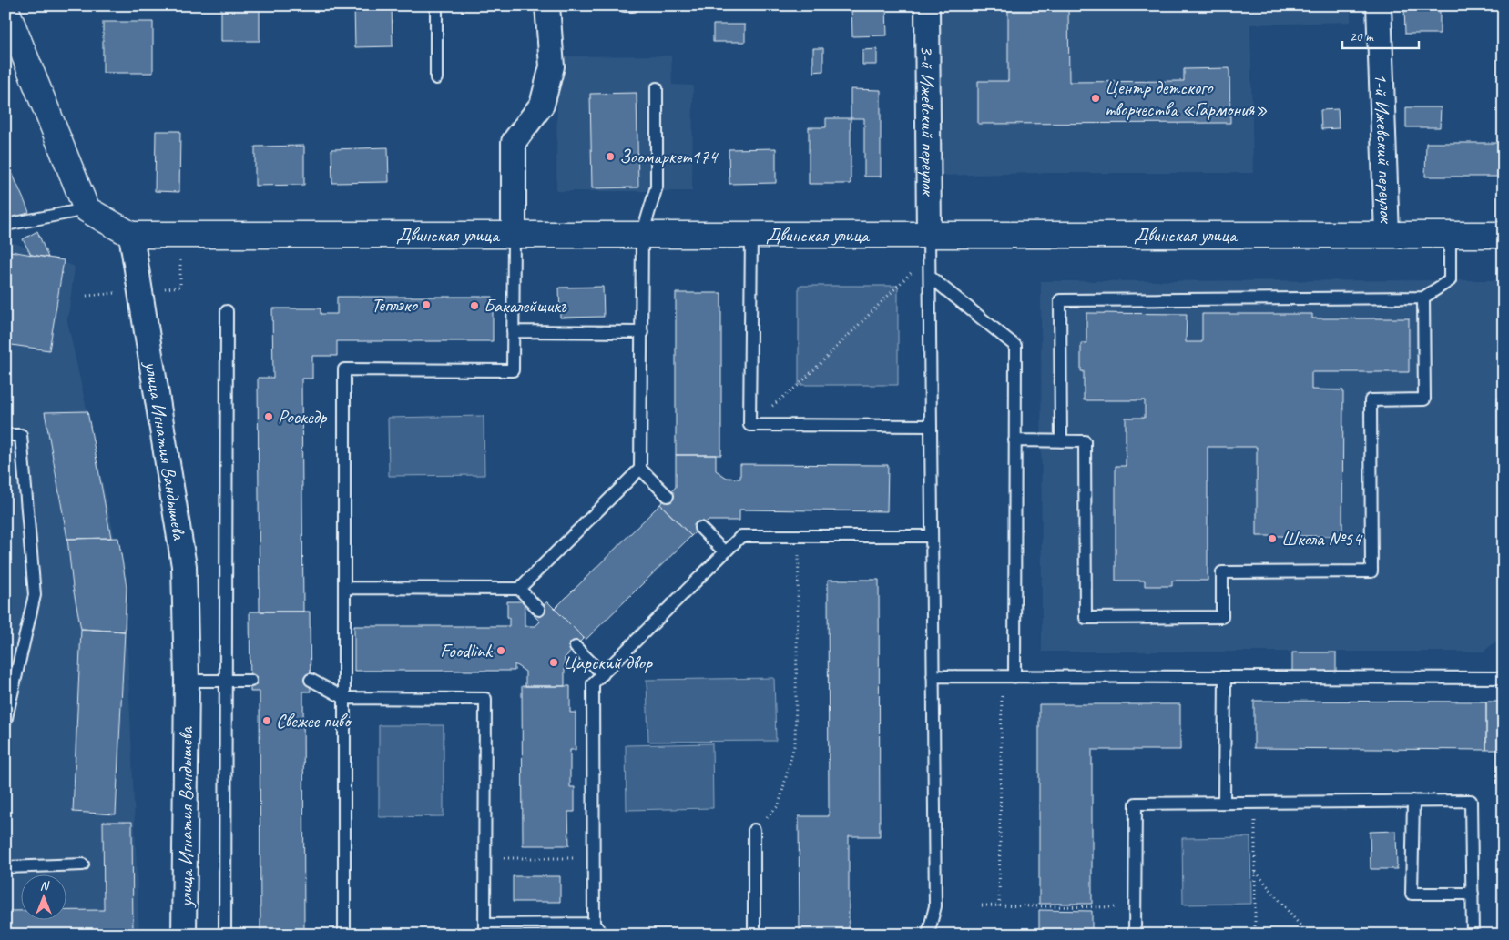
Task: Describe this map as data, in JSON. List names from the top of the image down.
{
  "streets": {
    "street": [
      "3-й Ижевский переулок",
      "1-й Ижевский переулок",
      "Двинская улица",
      "улица Игнатия Вандышева"
    ]
  },
  "crossings": [
    ["3-й Ижевский переулок", "Двинская улица"],
    ["1-й Ижевский переулок", "Двинская улица"],
    ["Двинская улица", "улица Игнатия Вандышева"]
  ],
  "places": [
    "Центр детского творчества «Гармония»",
    "Зоомаркет174",
    "Теплэко",
    "Бакалейщикъ",
    "Роскедр",
    "Школа №54",
    "Foodlink",
    "Царский двор",
    "Свежее пиво"
  ],
  "scale_bar": "20 m",
  "north": "top"
}
